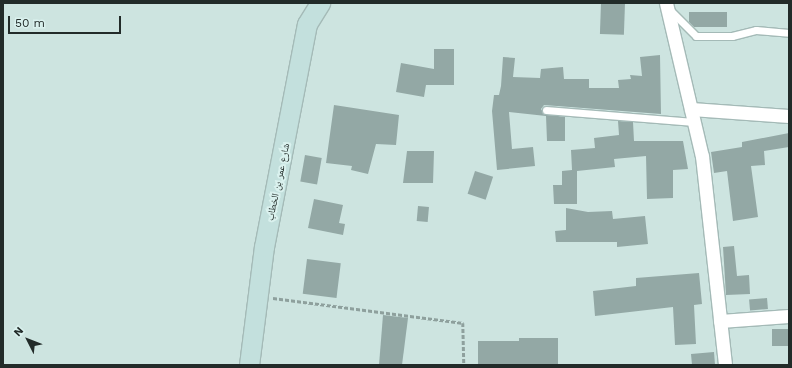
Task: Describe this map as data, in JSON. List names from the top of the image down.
{
  "streets": {
    "street": ["شارع عمر بن الخطاب"]
  },
  "scale_bar": "50 m",
  "north": "top left"
}
